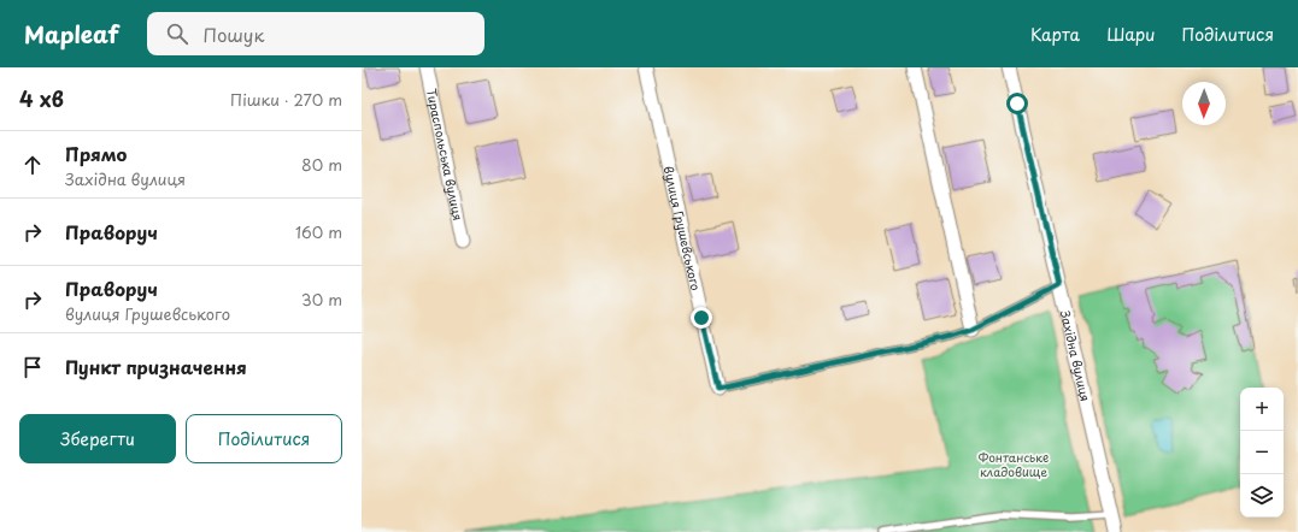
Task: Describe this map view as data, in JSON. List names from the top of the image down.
{
  "streets": {
    "street": ["Тираспольська вулиця", "вулиця Грушевського", "Західна вулиця"]
  },
  "parks": ["Фонтанське кладовище"],
  "north": "bottom",
  "page": {
    "header": "Mapleaf",
    "search": "Пошук",
    "nav": ["Карта", "Шари", "Поділитися"],
    "heading": ["4 хв", "Пішки · 270 m"],
    "list": [
      ["Прямо", "Західна вулиця", "80 m"],
      ["Праворуч", "160 m"],
      ["Праворуч", "вулиця Грушевського", "30 m"],
      "Пункт призначення"
    ],
    "map_buttons": ["+", "−"],
    "buttons": ["Зберегти", "Поділитися"]
  }
}
